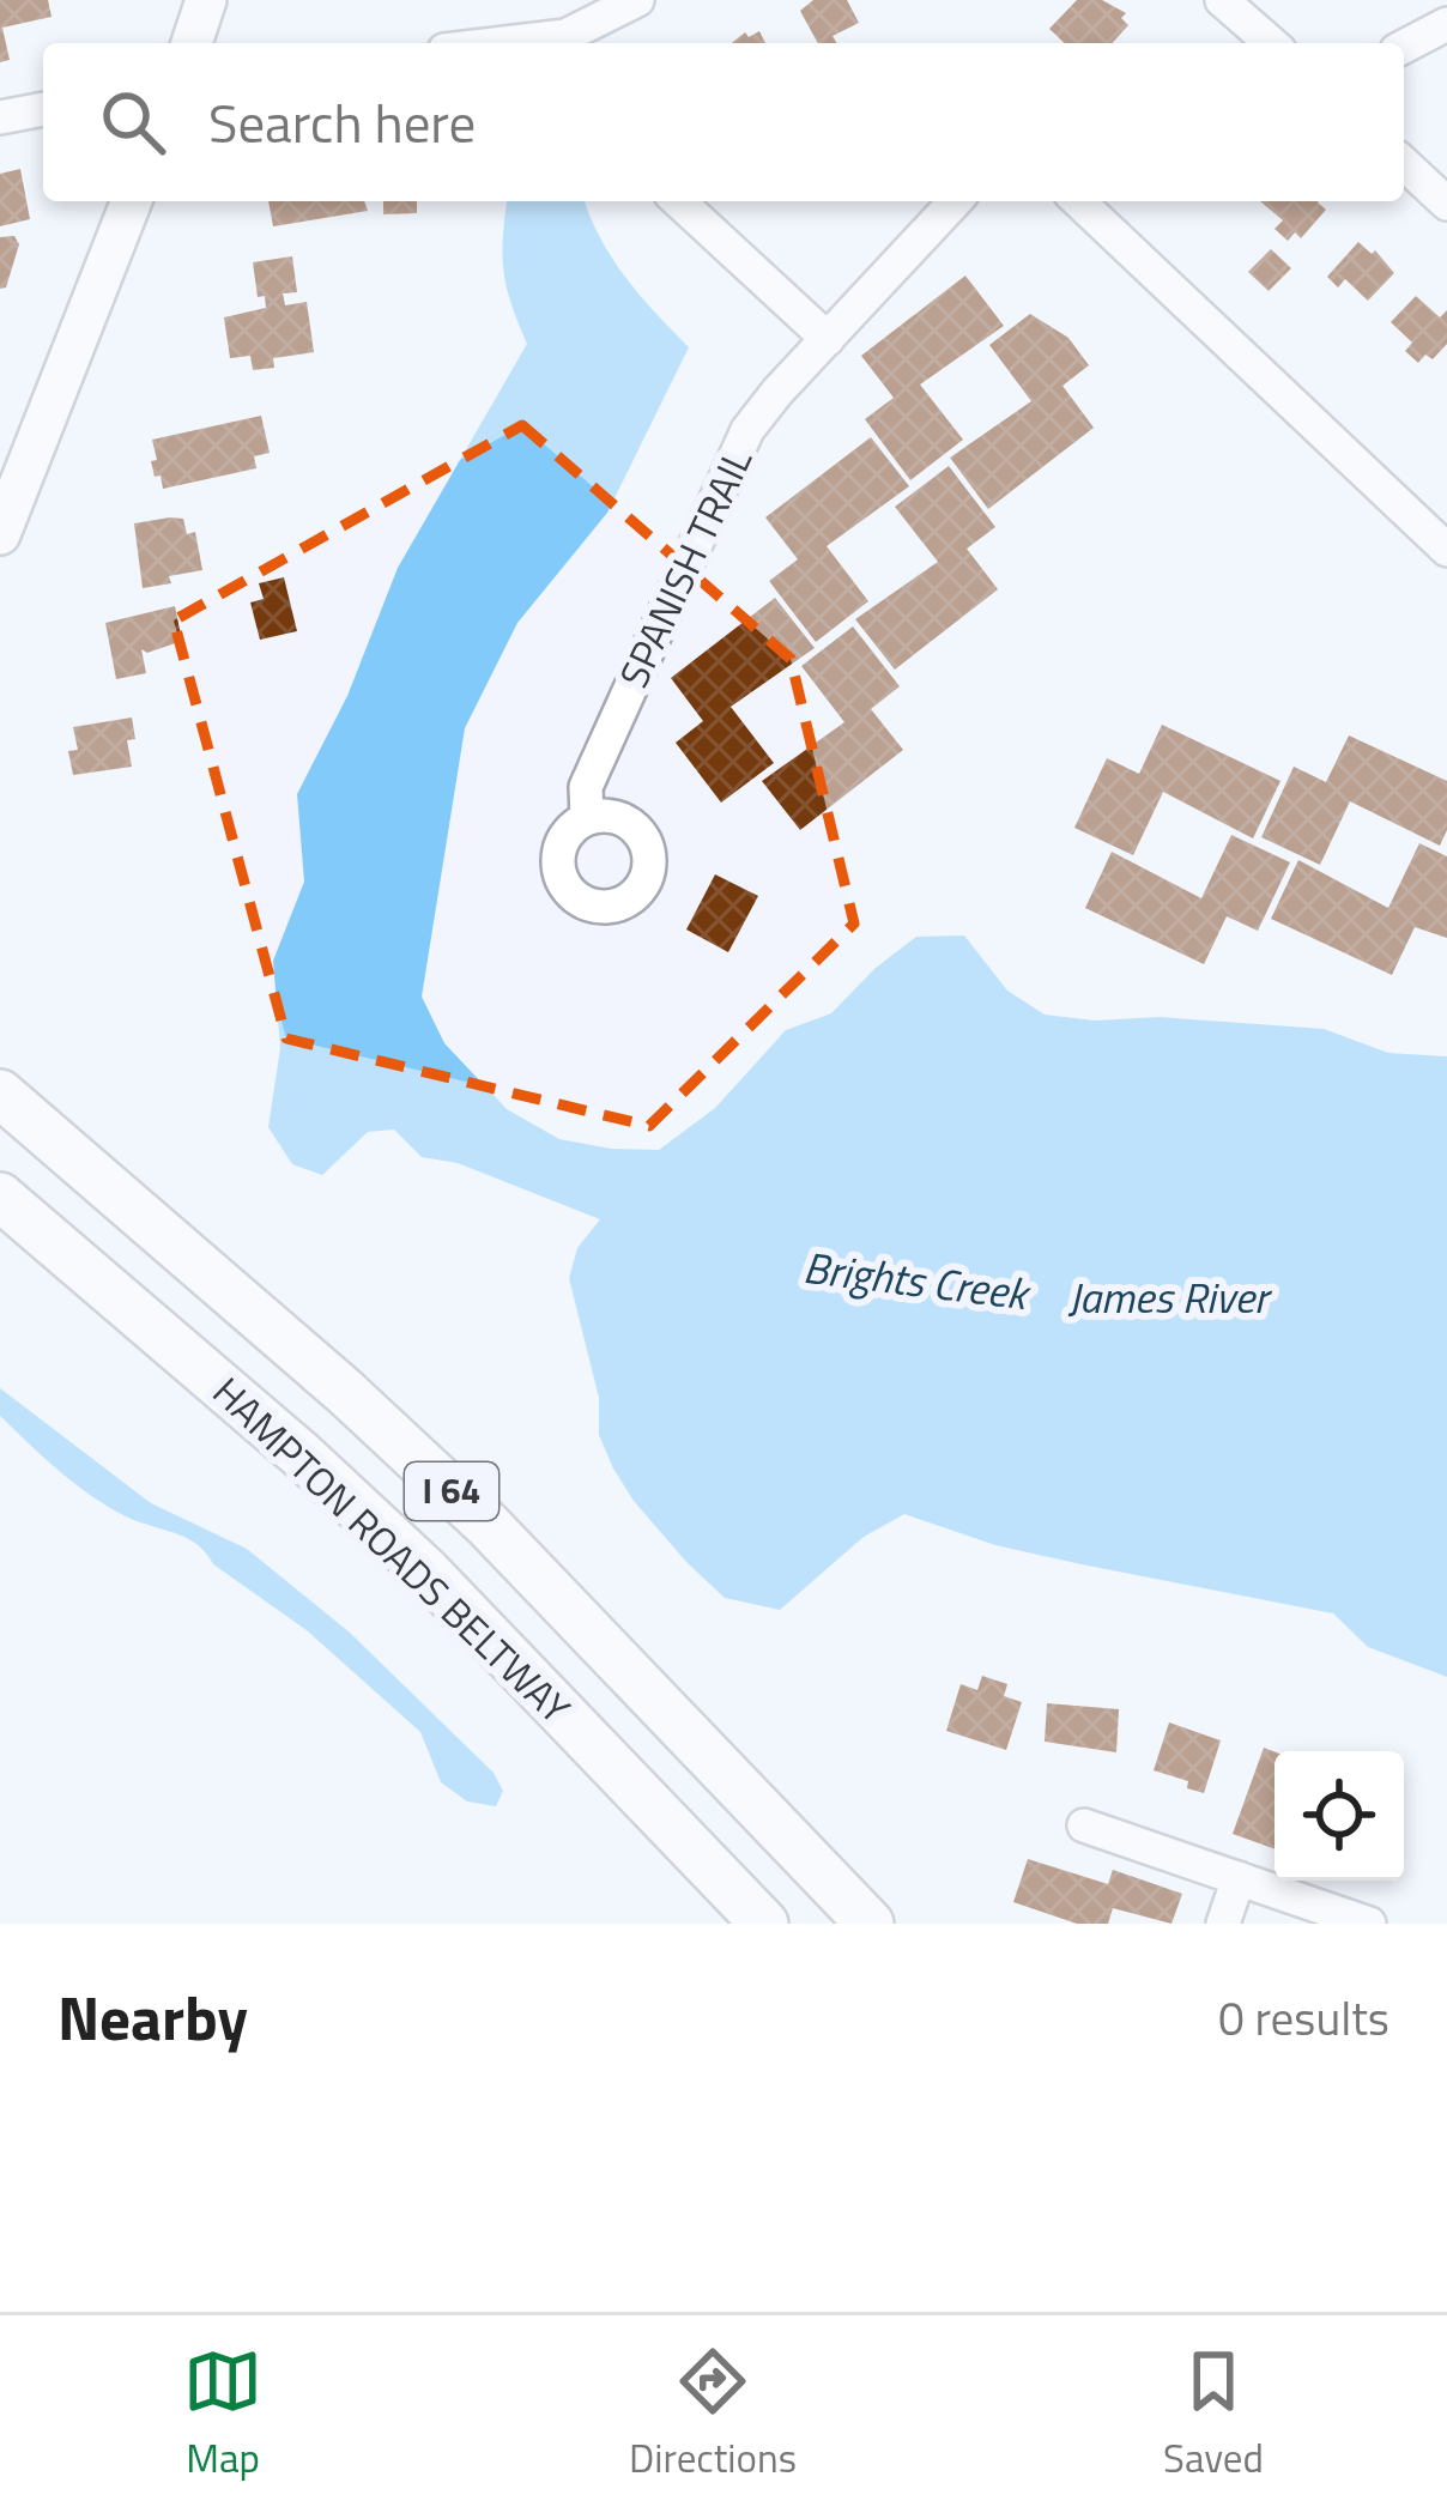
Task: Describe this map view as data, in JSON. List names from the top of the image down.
{
  "streets": {
    "highway": ["I 64", "HAMPTON ROADS BELTWAY"],
    "street": ["SPANISH TRAIL"]
  },
  "water": ["Brights Creek", "James River"],
  "page": {
    "search": "Search here",
    "heading": ["Nearby", "0 results"],
    "nav": ["Map", "Directions", "Saved"]
  }
}
